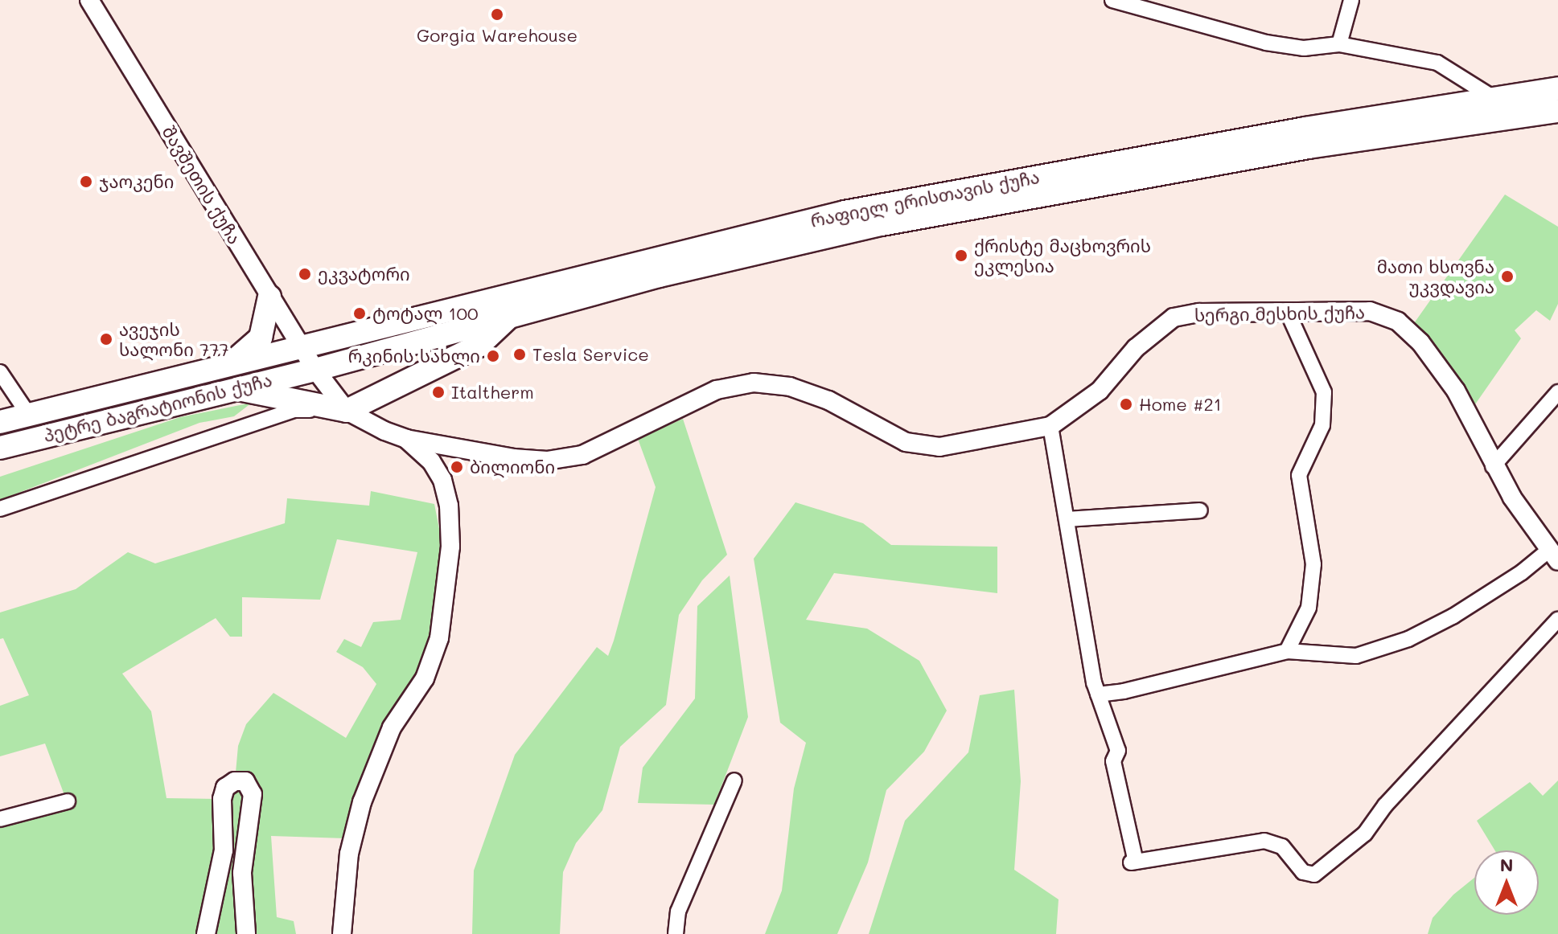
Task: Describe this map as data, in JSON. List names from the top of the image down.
{
  "streets": {
    "main road": ["რაფიელ ერისთავის ქუჩა", "პეტრე ბაგრატიონის ქუჩა"],
    "street": ["შავშეთის ქუჩა", "სერგი მესხის ქუჩა"]
  },
  "crossings": [
    ["შავშეთის ქუჩა", "რაფიელ ერისთავის ქუჩა"],
    ["შავშეთის ქუჩა", "სერგი მესხის ქუჩა"],
    ["შავშეთის ქუჩა", "პეტრე ბაგრატიონის ქუჩა"],
    ["რაფიელ ერისთავის ქუჩა", "სერგი მესხის ქუჩა"],
    ["რაფიელ ერისთავის ქუჩა", "პეტრე ბაგრატიონის ქუჩა"],
    ["სერგი მესხის ქუჩა", "პეტრე ბაგრატიონის ქუჩა"]
  ],
  "places": [
    "Gorgia Warehouse",
    "ჯაოკენი",
    "ქრისტე მაცხოვრის ეკლესია",
    "ეკვატორი",
    "მათი ხსოვნა უკვდავია",
    "ტოტალ 100",
    "ავეჯის სალონი 777",
    "Tesla Service",
    "რკინის სახლი",
    "Italtherm",
    "Home #21",
    "ბილიონი"
  ],
  "north": "top"
}
